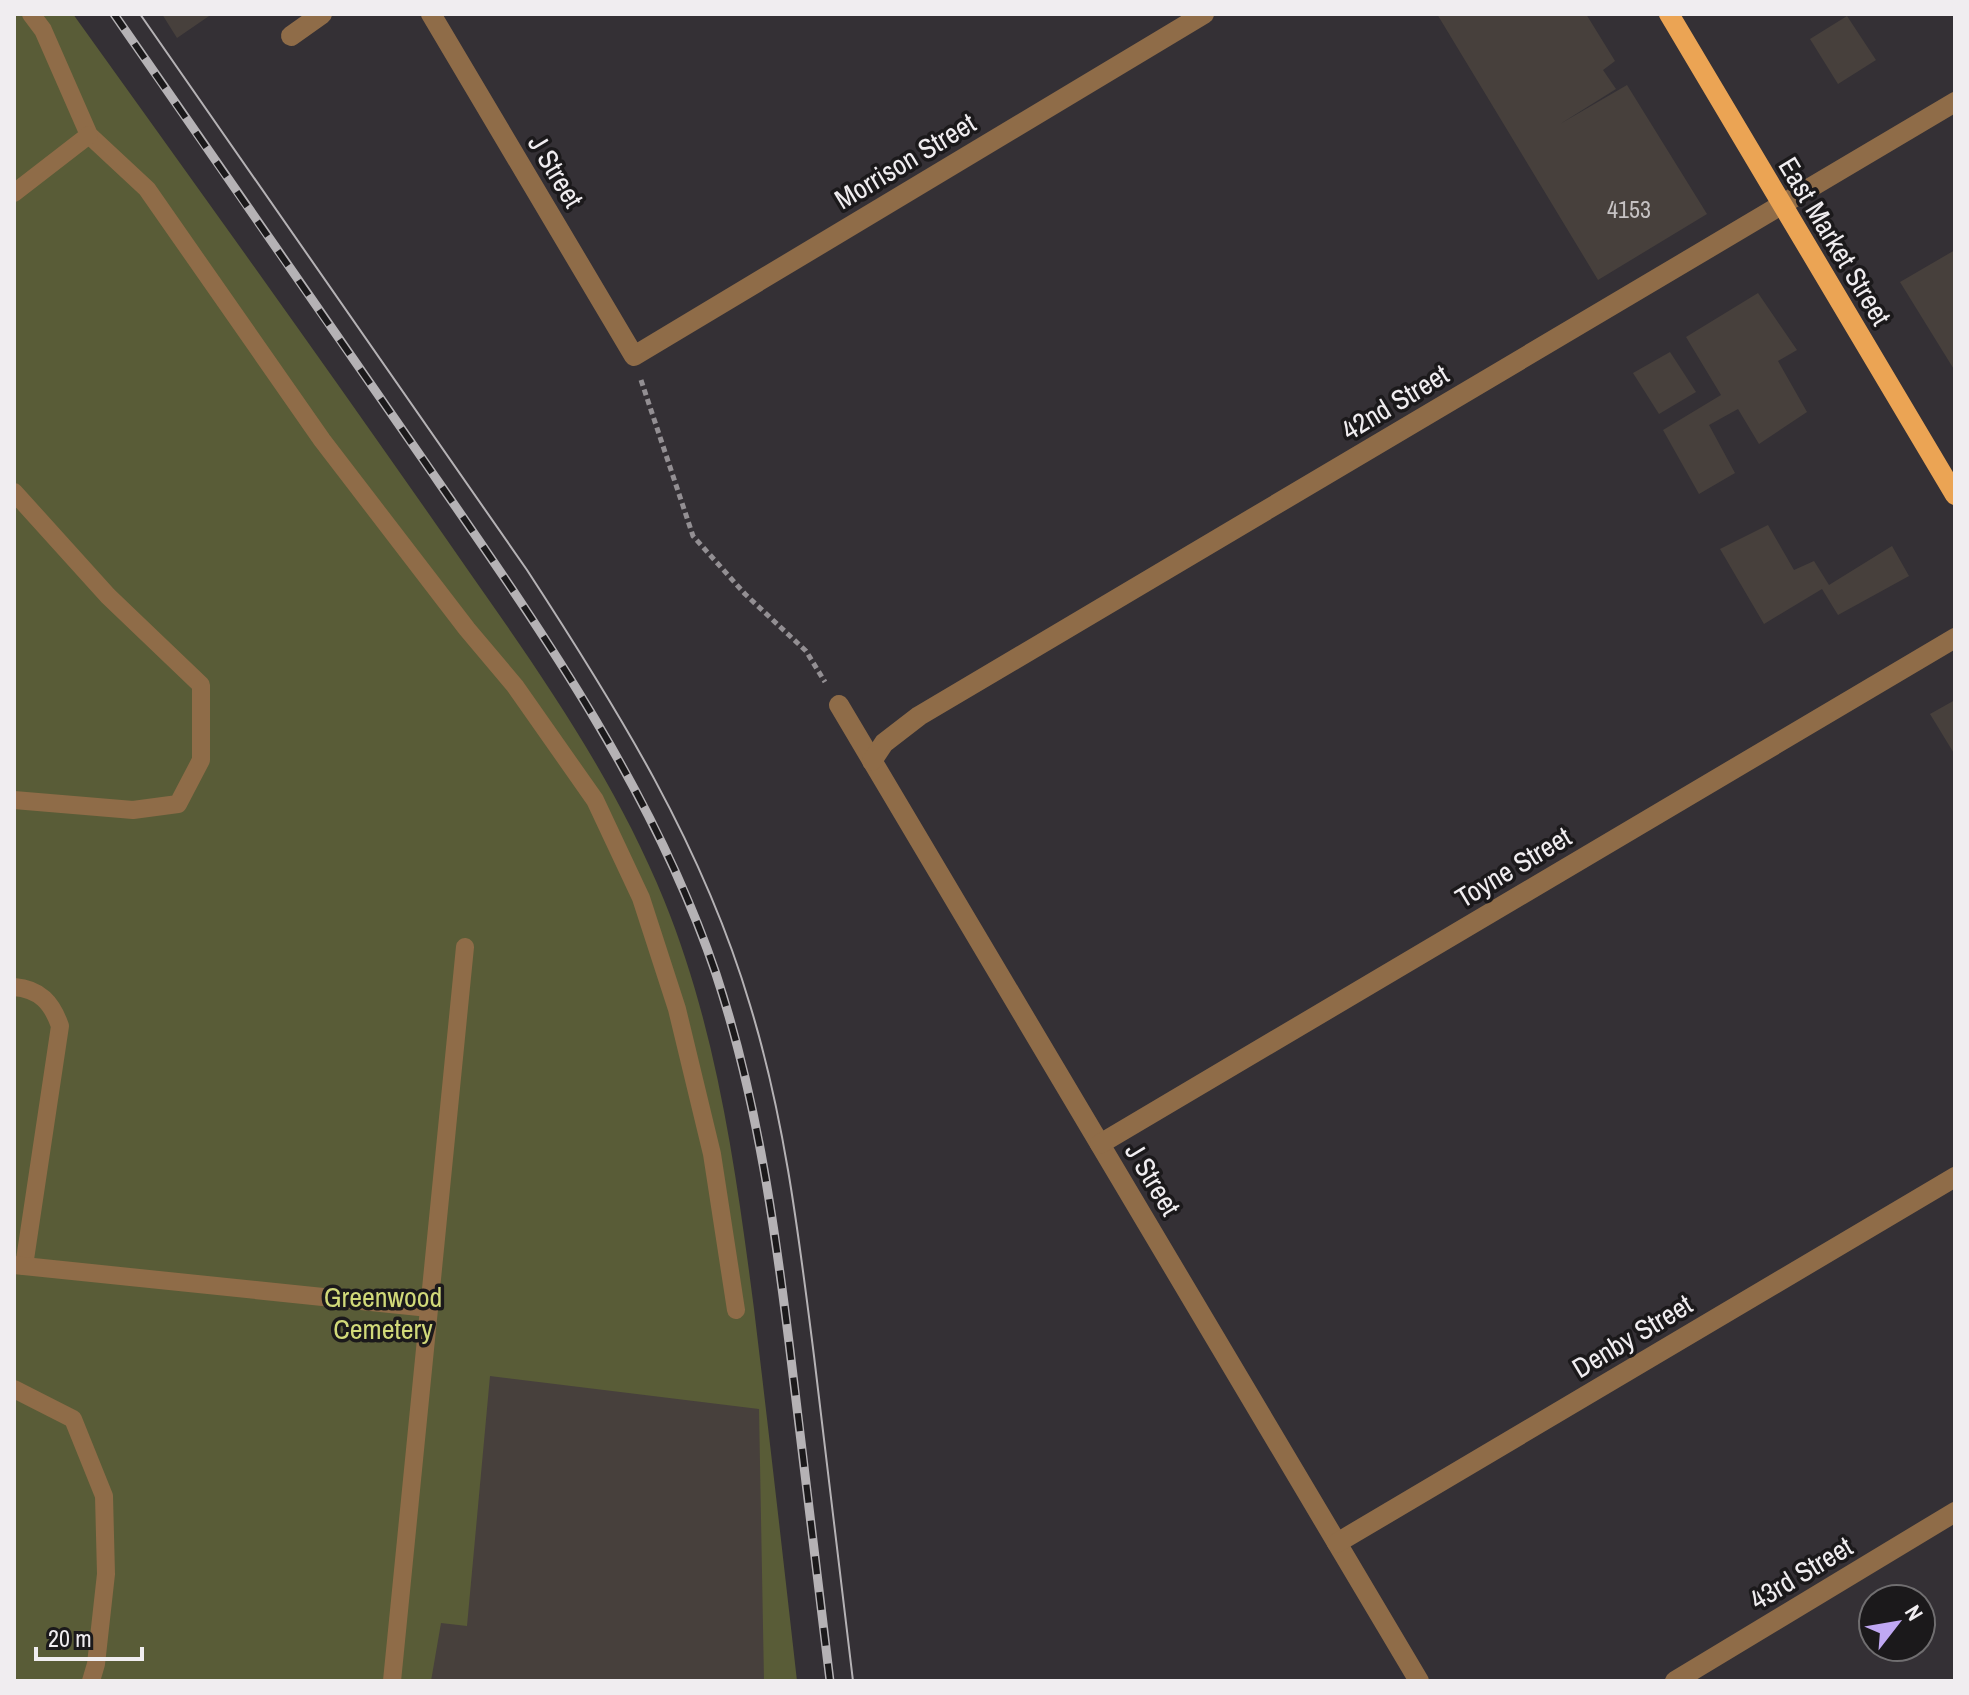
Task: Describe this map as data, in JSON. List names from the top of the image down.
{
  "streets": {
    "main road": ["East Market Street"],
    "street": [
      "Morrison Street",
      "J Street",
      "42nd Street",
      "Toyne Street",
      "Denby Street",
      "43rd Street"
    ]
  },
  "crossings": [
    ["Morrison Street", "J Street"],
    ["J Street", "42nd Street"],
    ["J Street", "Toyne Street"],
    ["J Street", "Denby Street"],
    ["East Market Street", "42nd Street"]
  ],
  "parks": ["Greenwood Cemetery"],
  "house_numbers": ["4153"],
  "scale_bar": "20 m",
  "north": "top right"
}
